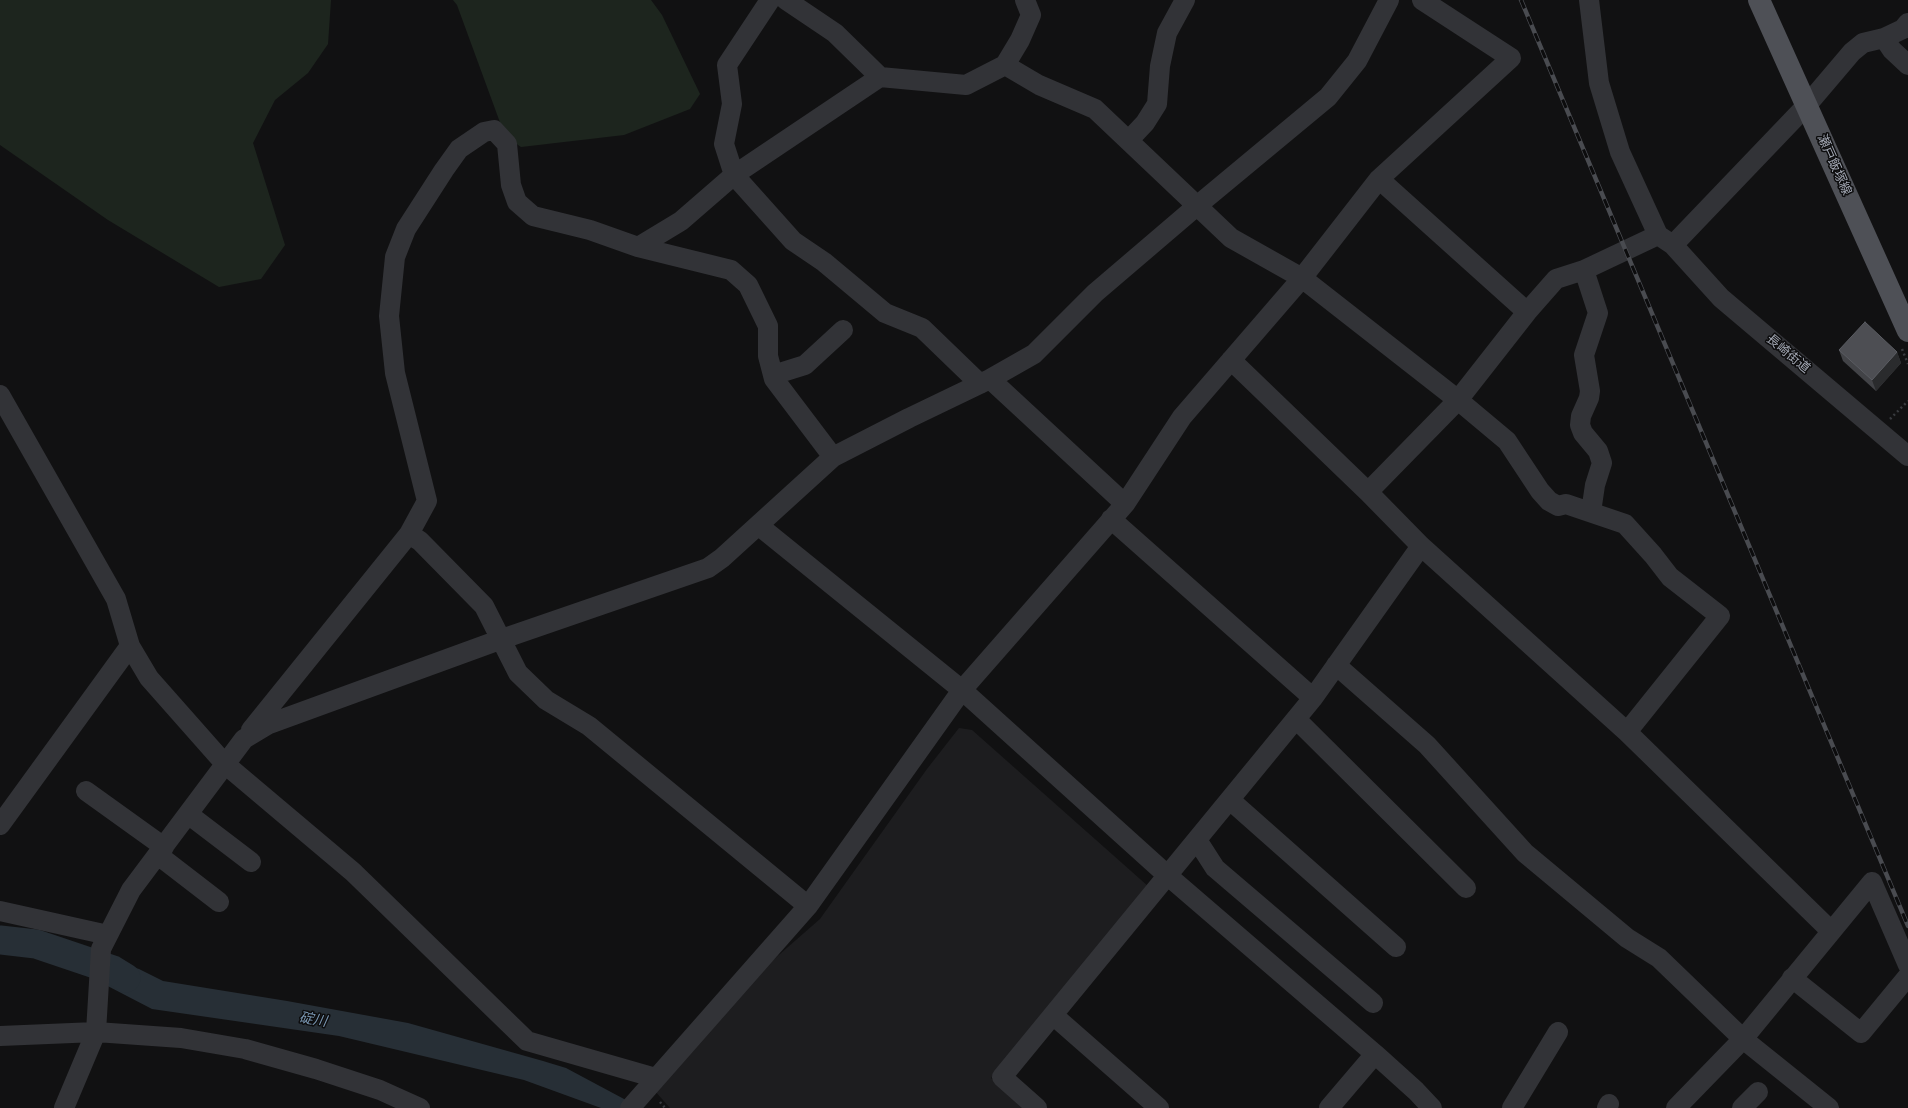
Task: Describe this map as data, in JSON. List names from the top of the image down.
{
  "streets": {
    "main road": ["瀬戸飯塚線"],
    "street": ["長崎街道"]
  },
  "water": ["碇川"]
}
